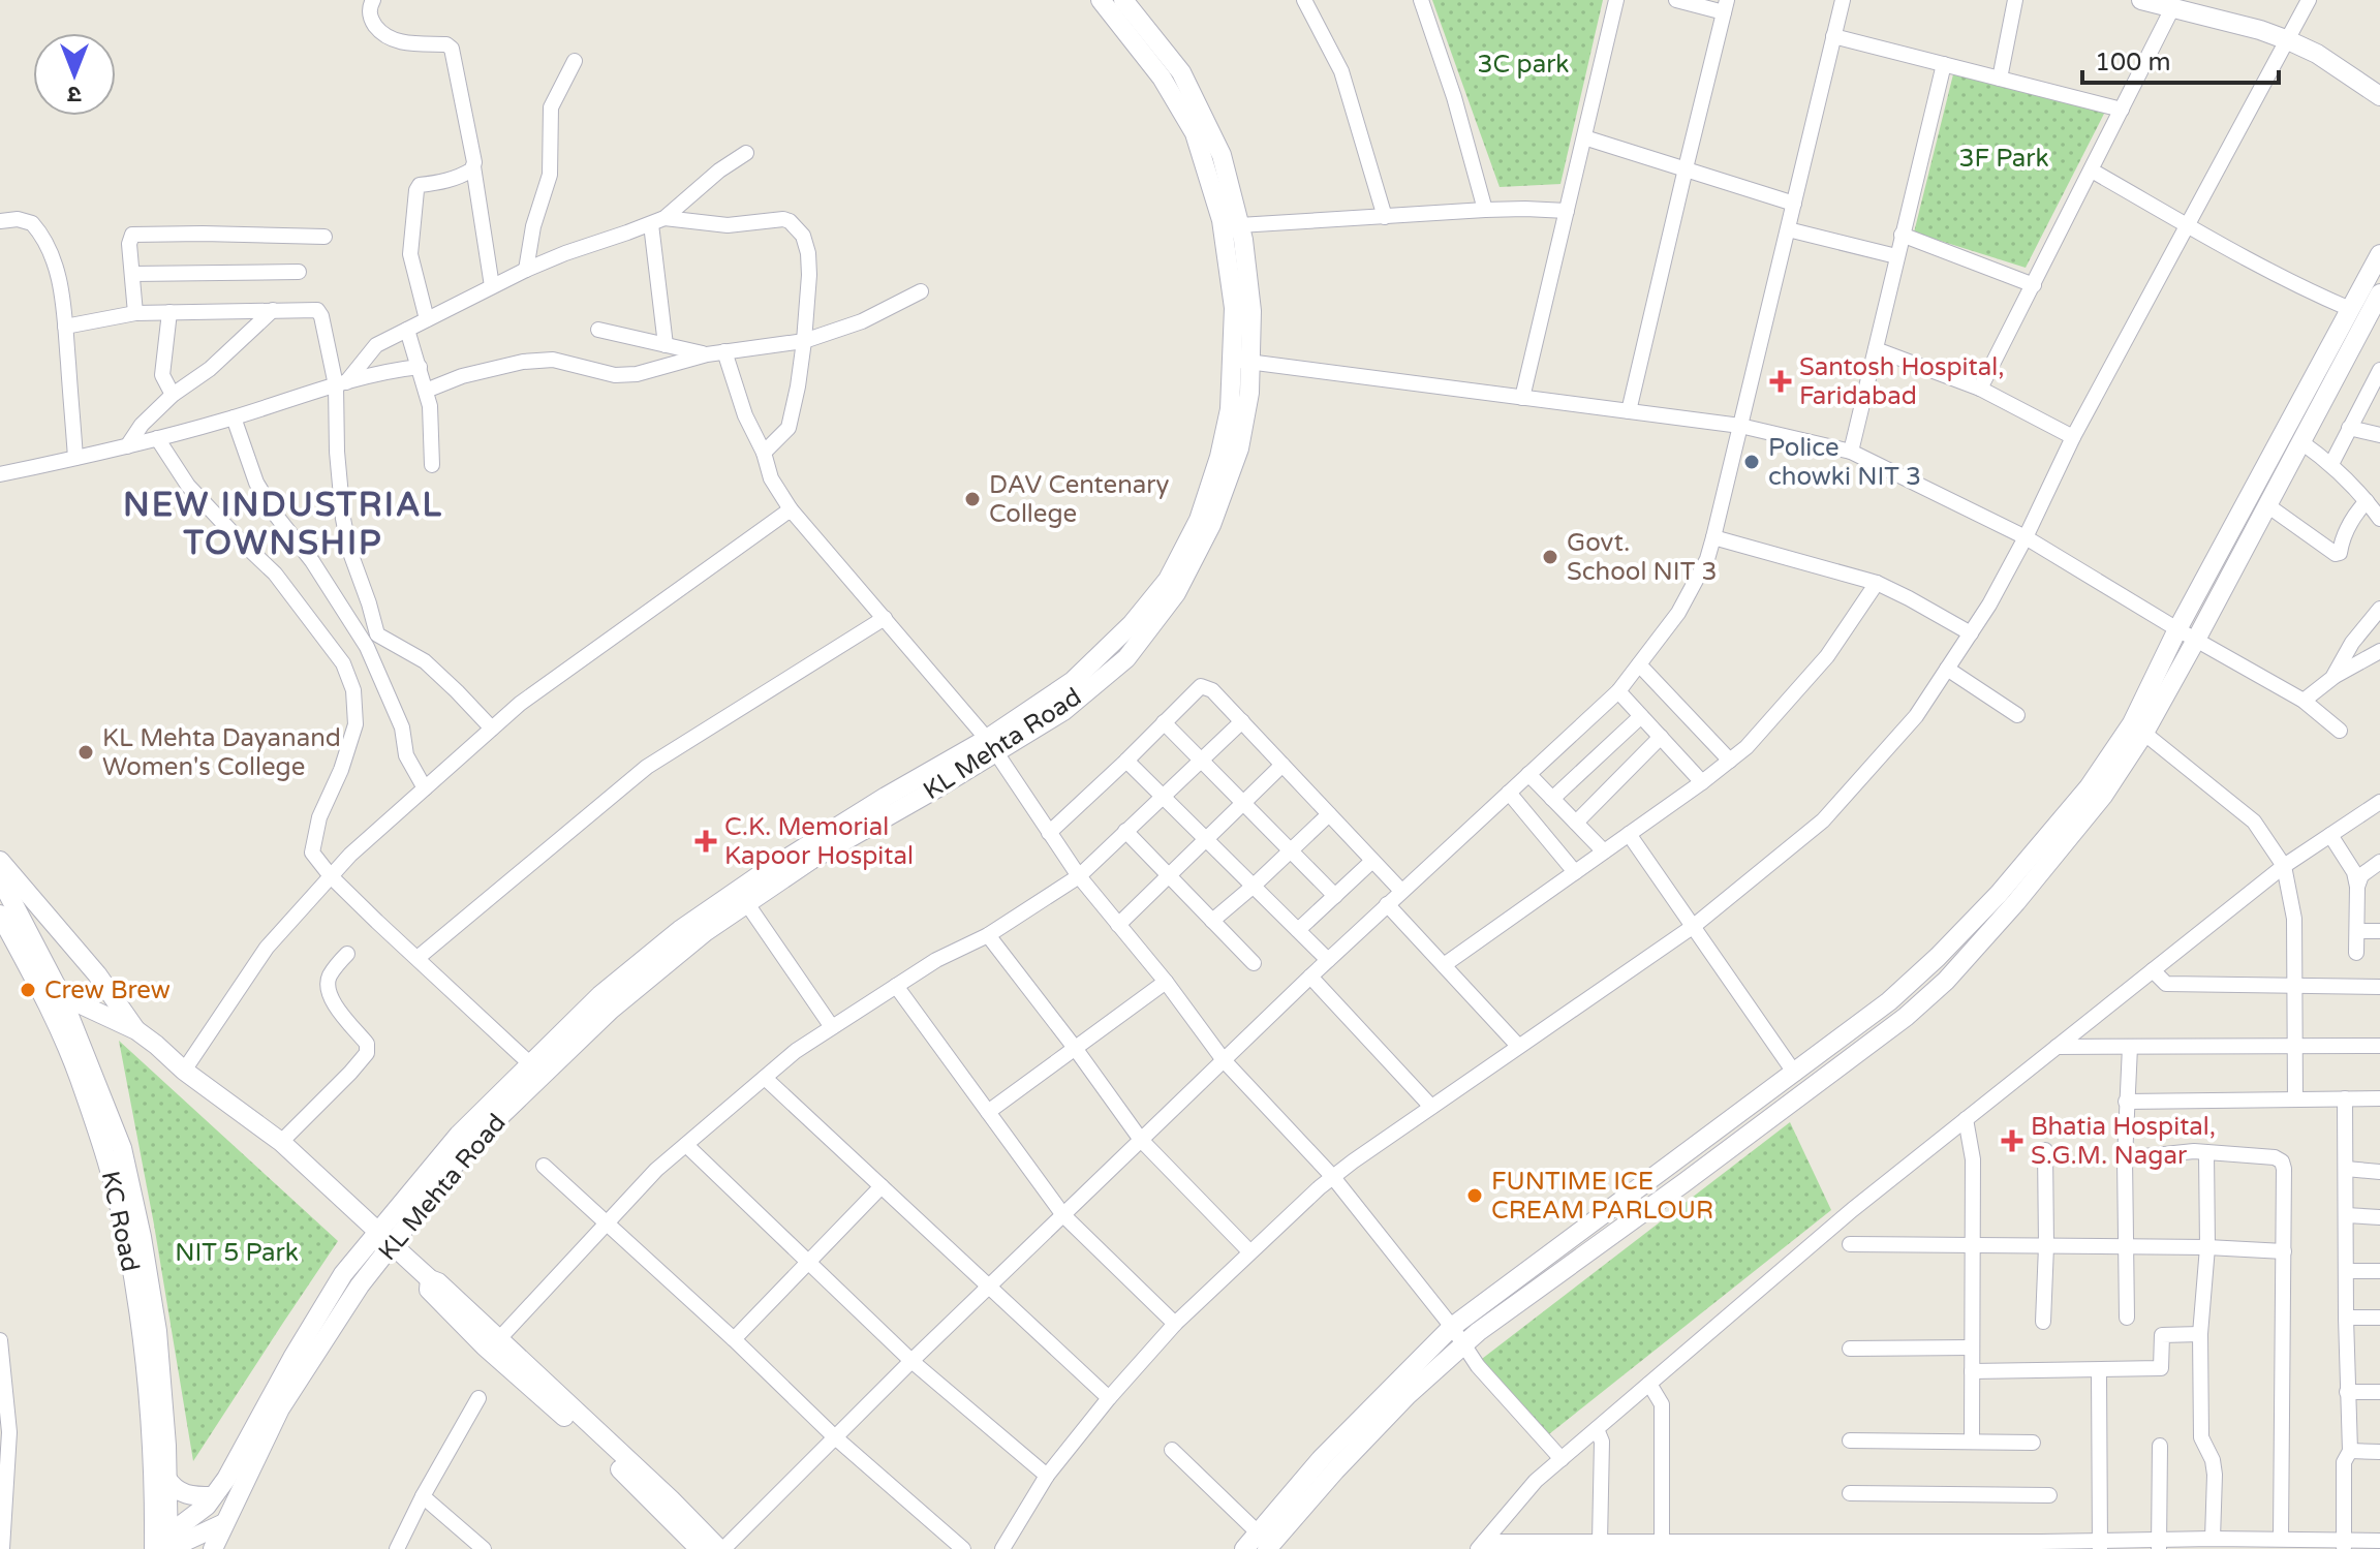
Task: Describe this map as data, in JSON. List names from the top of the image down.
{
  "streets": {
    "street": ["KL Mehta Road", "KC Road"]
  },
  "crossings": [
    ["KL Mehta Road", "KC Road"]
  ],
  "districts": ["NEW INDUSTRIAL TOWNSHIP"],
  "parks": ["3C park", "3F Park", "NIT 5 Park"],
  "places": {
    "health": ["Santosh Hospital, Faridabad", "C.K. Memorial Kapoor Hospital", "Bhatia Hospital, S.G.M. Nagar"],
    "other": [
      "Police chowki NIT 3",
      "DAV Centenary College",
      "Govt. School NIT 3",
      "KL Mehta Dayanand Women's College",
      "Crew Brew",
      "FUNTIME ICE CREAM PARLOUR"
    ]
  },
  "scale_bar": "100 m",
  "north": "bottom"
}
